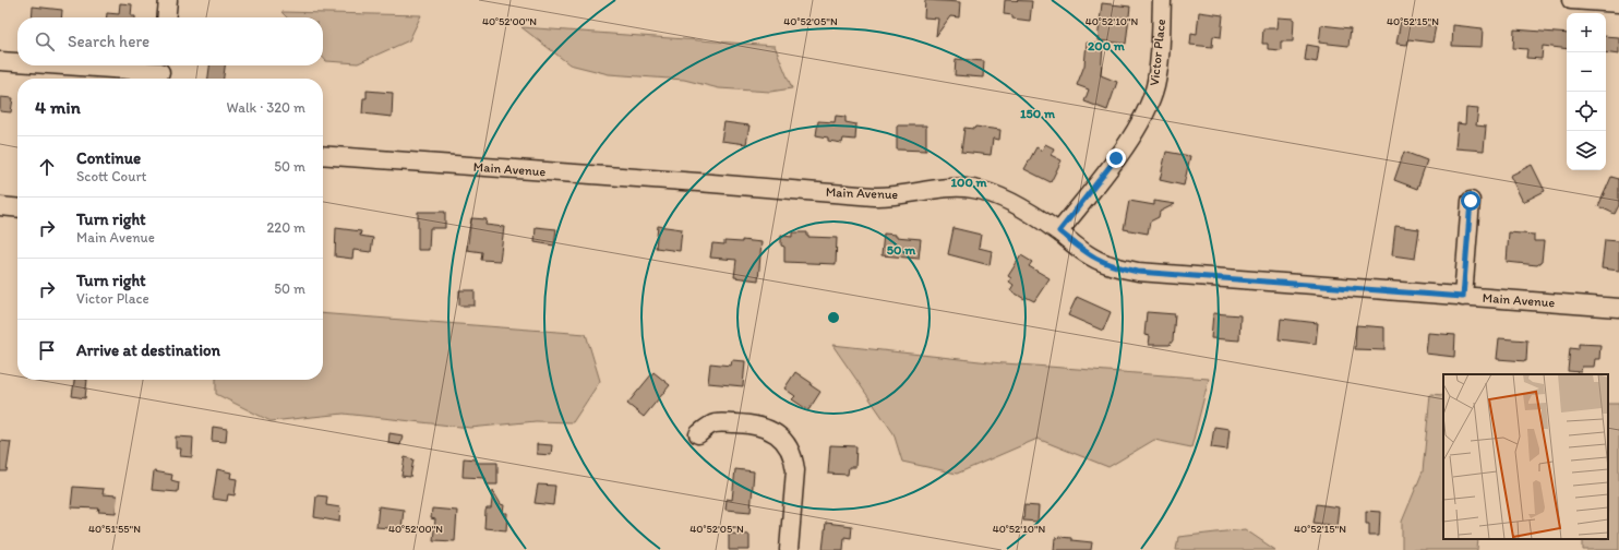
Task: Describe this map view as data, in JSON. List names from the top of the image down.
{
  "streets": {
    "street": ["Victor Place", "Main Avenue"]
  },
  "crossings": [
    ["Victor Place", "Main Avenue"]
  ],
  "page": {
    "map_buttons": ["+", "−"],
    "search": "Search here",
    "heading": ["4 min", "Walk · 320 m"],
    "list": [
      ["Continue", "Scott Court", "50 m"],
      ["Turn right", "Main Avenue", "220 m"],
      ["Turn right", "Victor Place", "50 m"],
      "Arrive at destination"
    ]
  },
  "coordinates": [
    "40°52'00\"N",
    "40°52'05\"N",
    "40°52'10\"N",
    "40°52'15\"N",
    "40°51'55\"N"
  ],
  "rings": [
    "200 m",
    "150 m",
    "100 m",
    "50 m"
  ]
}
